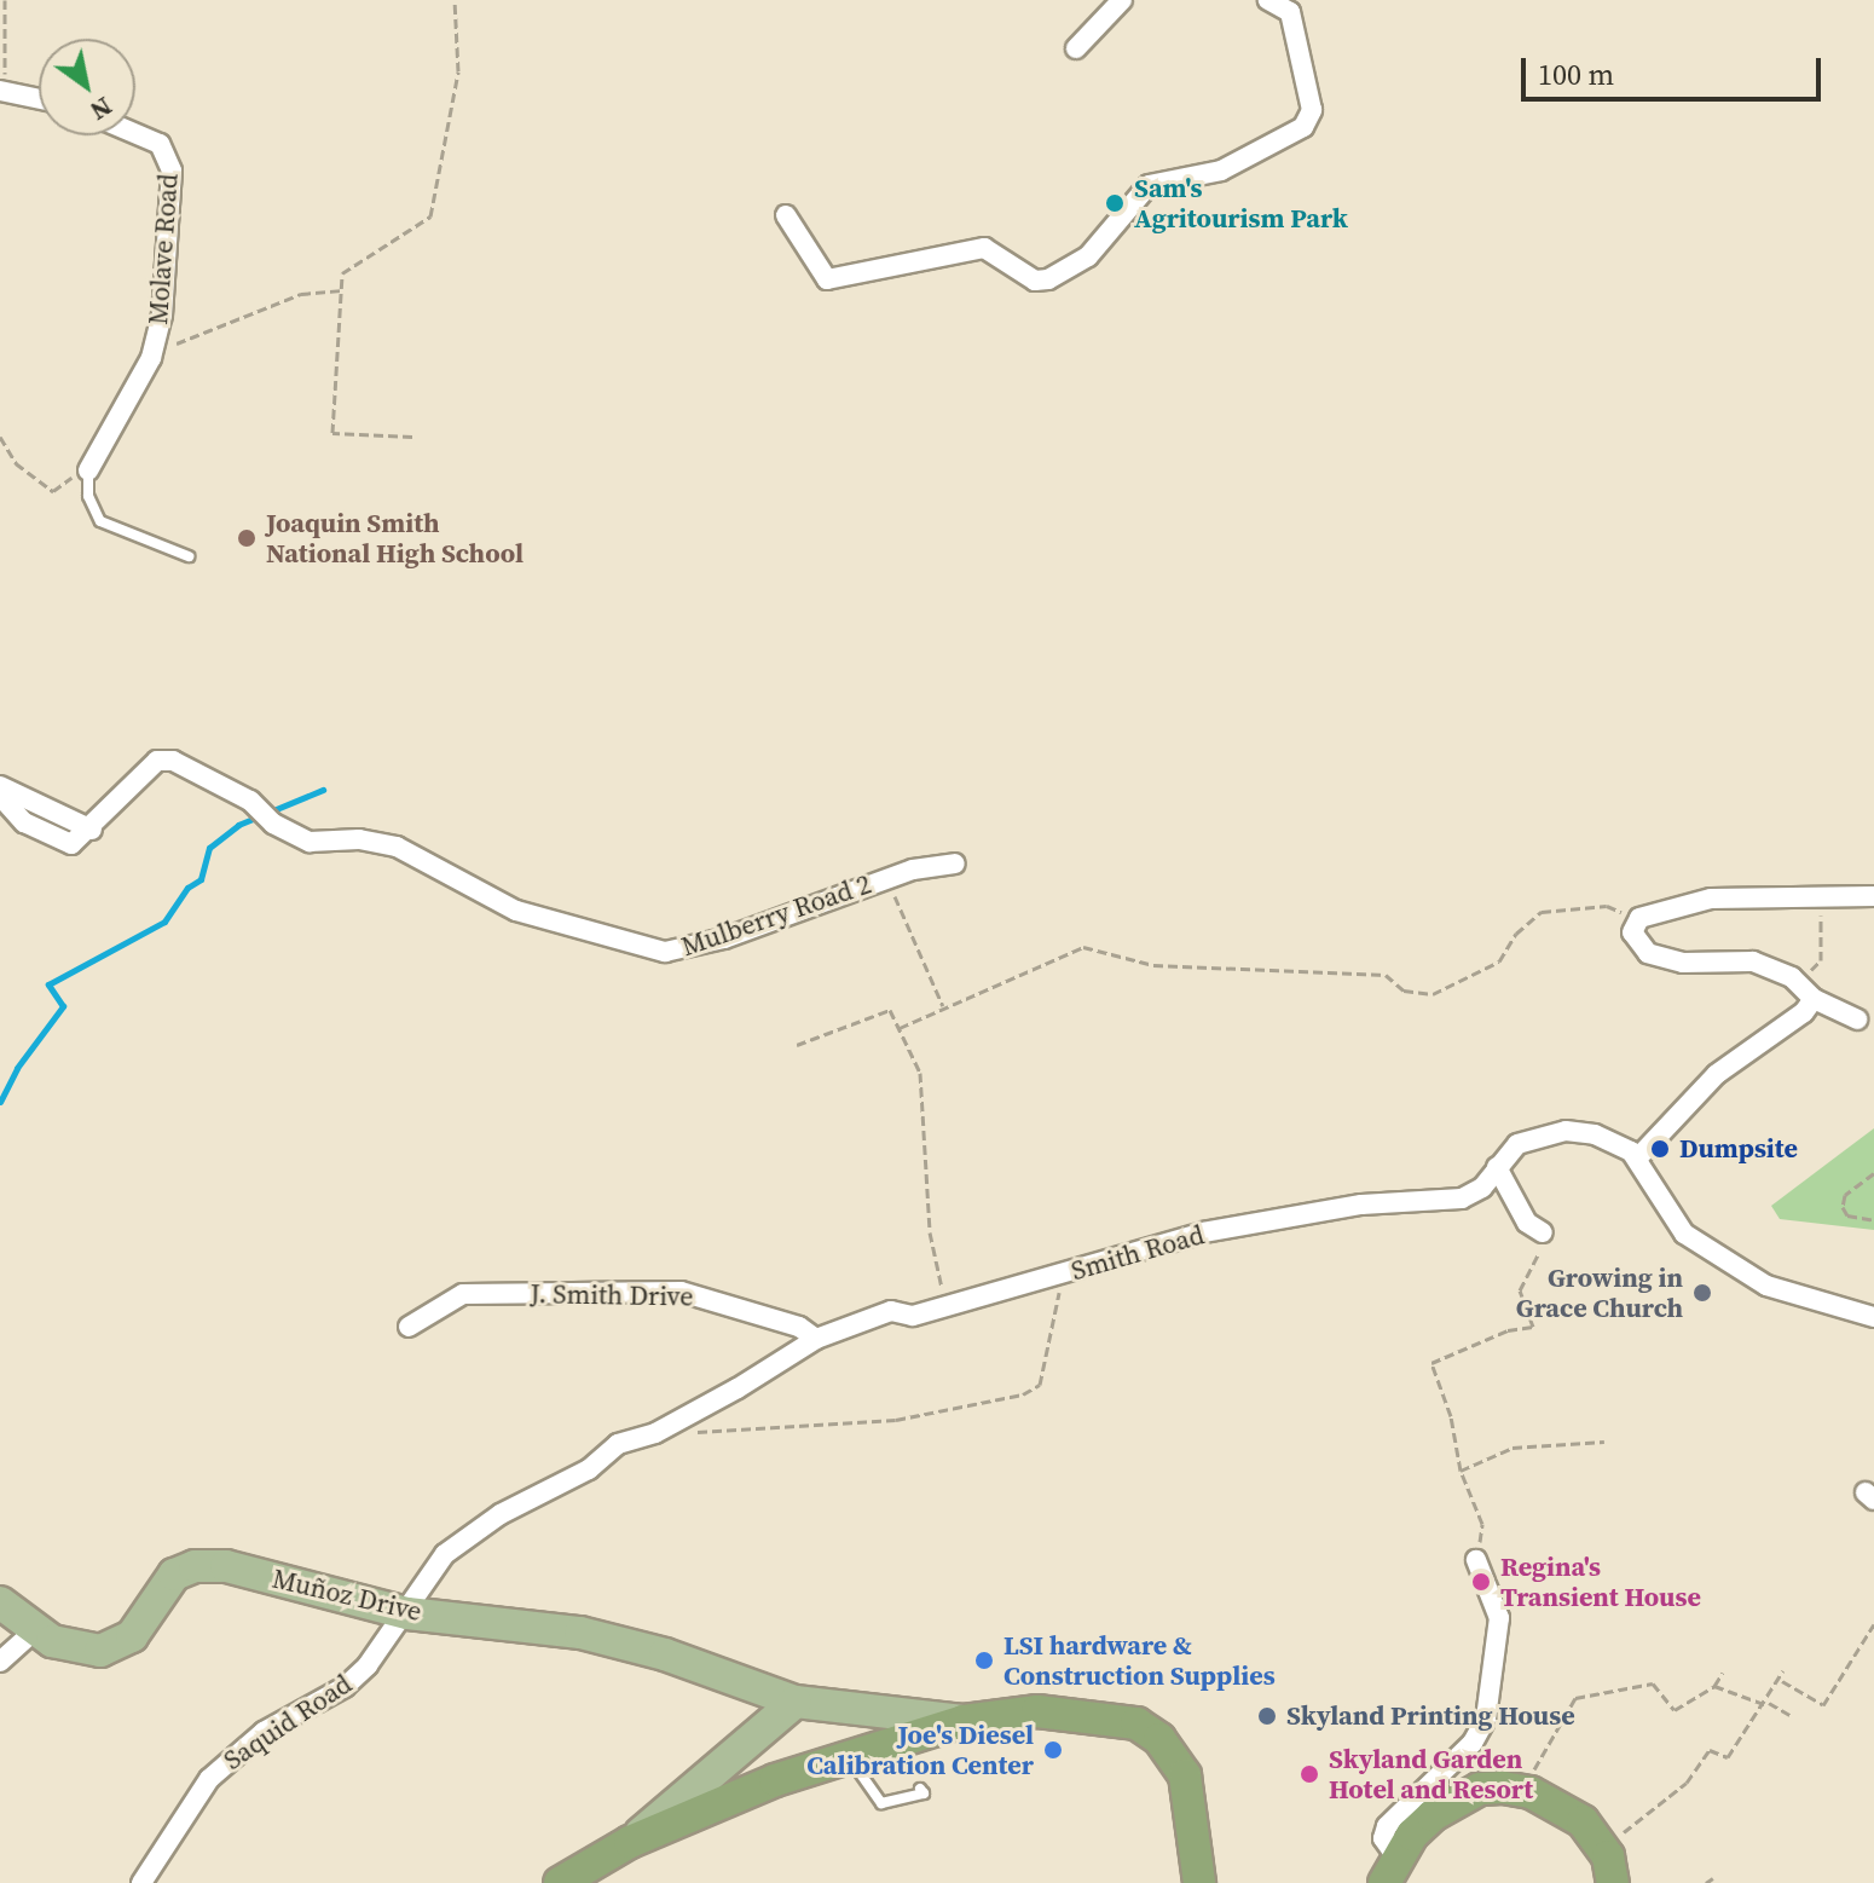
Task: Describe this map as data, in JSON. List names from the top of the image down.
{
  "streets": {
    "main road": ["Muñoz Drive"],
    "street": [
      "Molave Road",
      "Mulberry Road 2",
      "Smith Road",
      "J. Smith Drive",
      "Saquid Road"
    ]
  },
  "crossings": [
    ["Smith Road", "J. Smith Drive"],
    ["Smith Road", "Muñoz Drive"],
    ["Smith Road", "Saquid Road"],
    ["Muñoz Drive", "Saquid Road"]
  ],
  "places": [
    "Sam's Agritourism Park",
    "Joaquin Smith National High School",
    "Dumpsite",
    "Growing in Grace Church",
    "Regina's Transient House",
    "LSI hardware & Construction Supplies",
    "Skyland Printing House",
    "Joe's Diesel Calibration Center",
    "Skyland Garden Hotel and Resort"
  ],
  "scale_bar": "100 m",
  "north": "bottom right"
}
